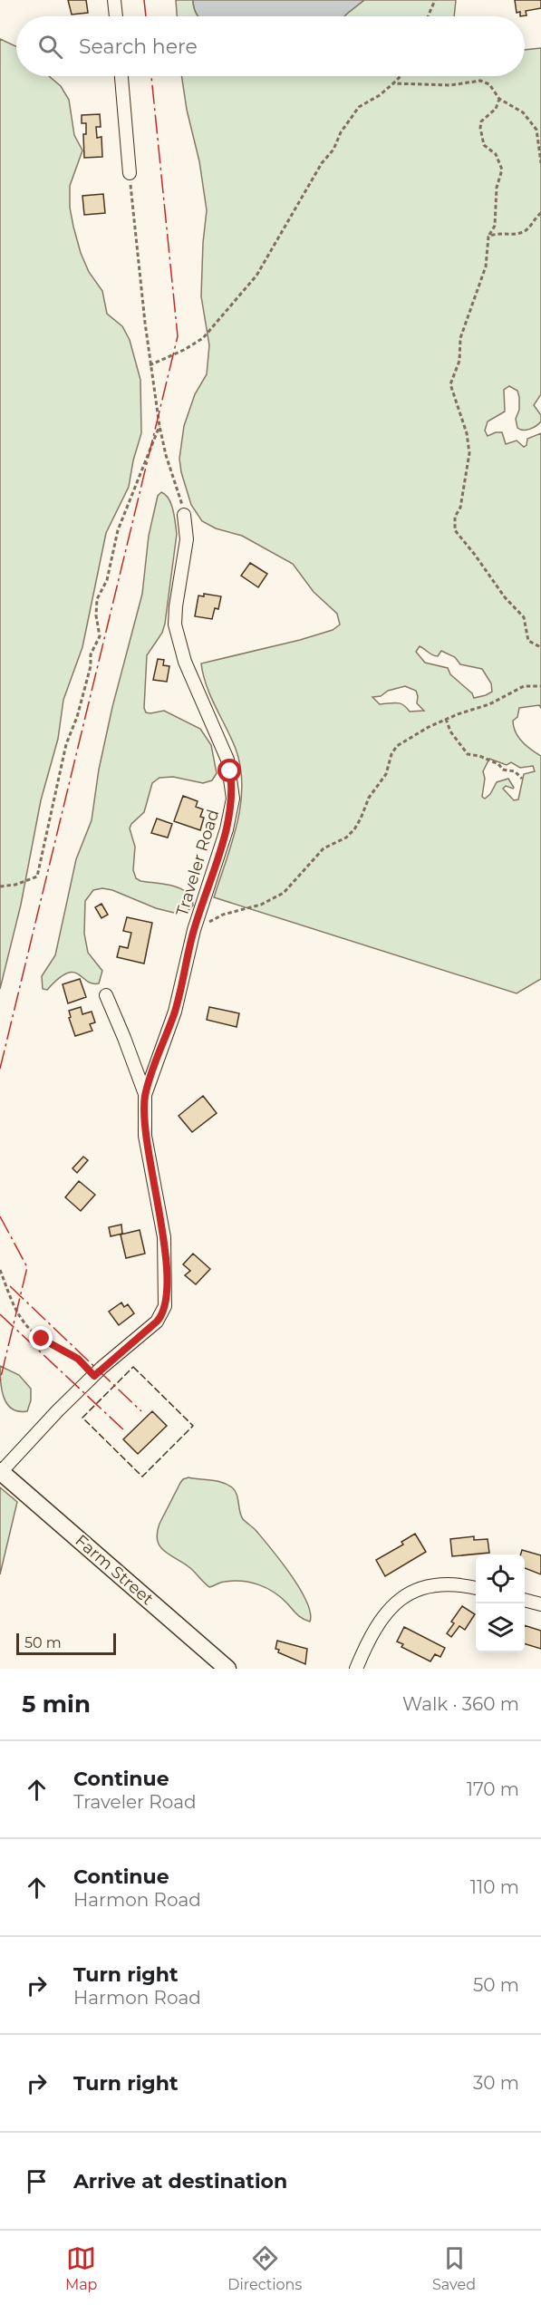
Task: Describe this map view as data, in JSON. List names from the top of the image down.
{
  "streets": {
    "main road": ["Farm Street"],
    "street": ["Traveler Road"]
  },
  "scale_bar": "50 m",
  "page": {
    "search": "Search here",
    "scale": "50 m",
    "heading": ["5 min", "Walk · 360 m"],
    "list": [
      ["Continue", "Traveler Road", "170 m"],
      ["Continue", "Harmon Road", "110 m"],
      ["Turn right", "Harmon Road", "50 m"],
      ["Turn right", "30 m"],
      "Arrive at destination"
    ],
    "nav": ["Map", "Directions", "Saved"]
  }
}
